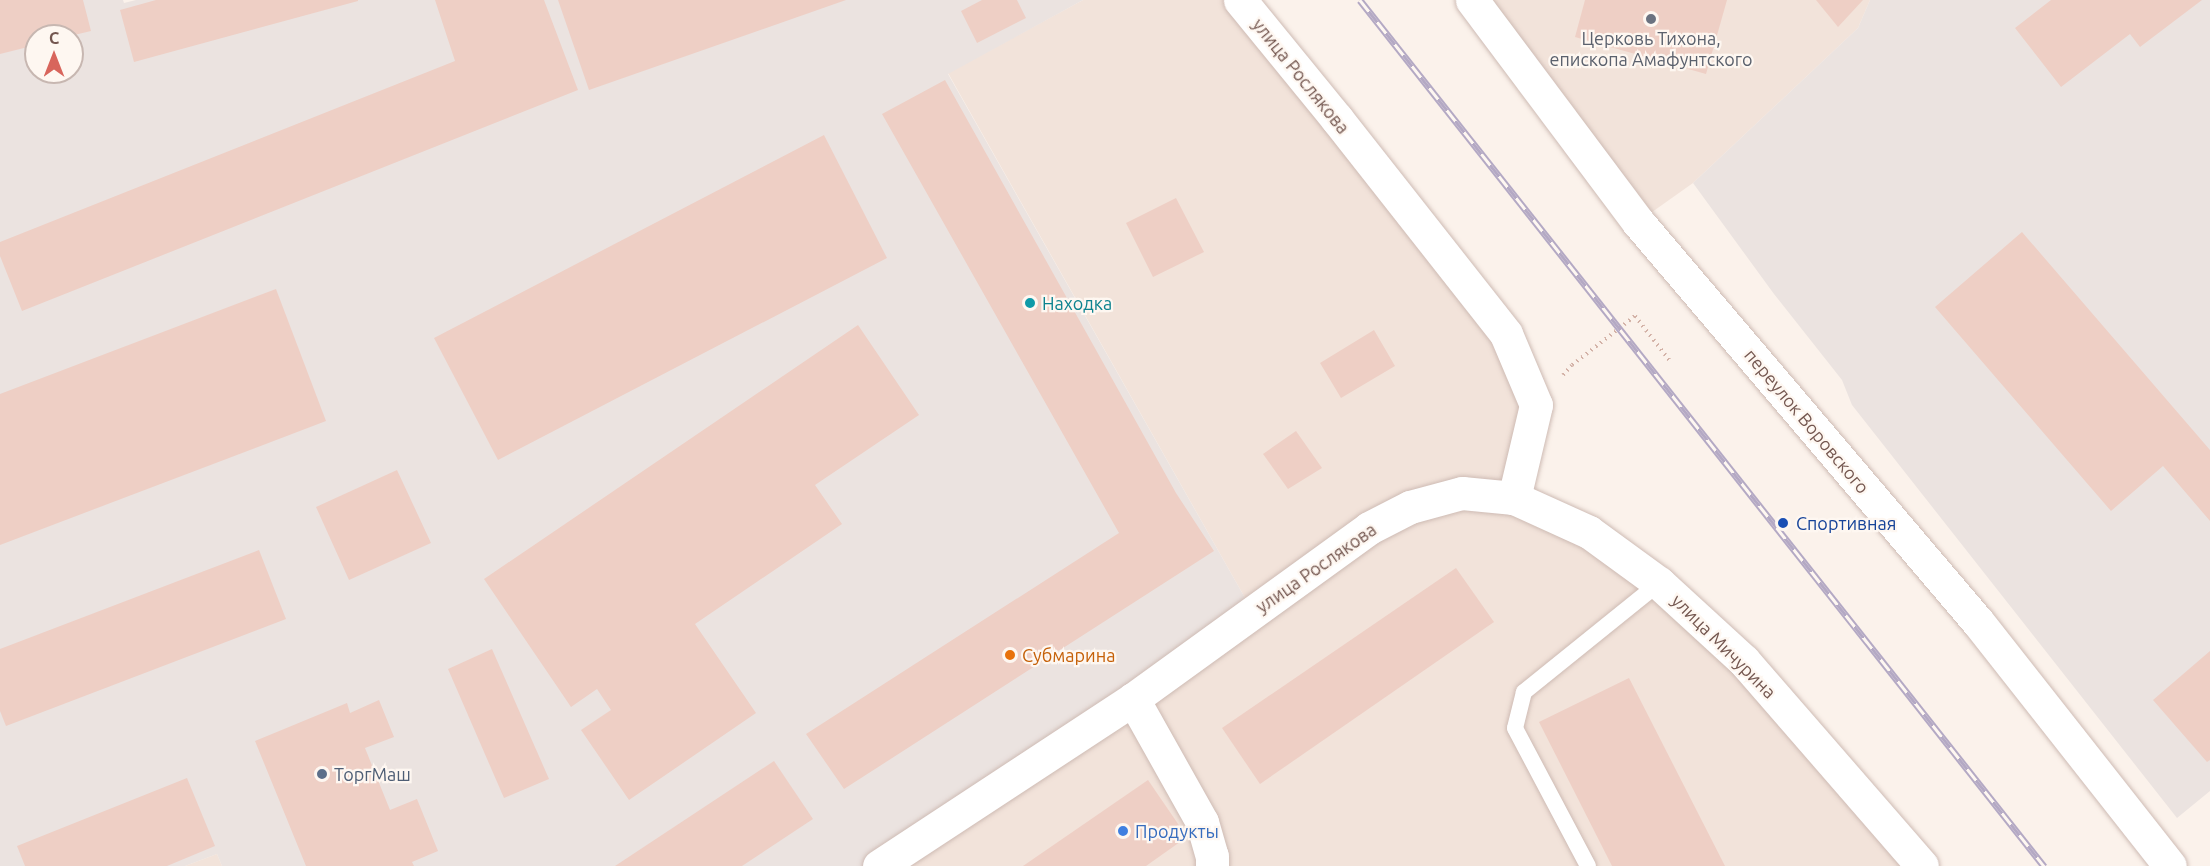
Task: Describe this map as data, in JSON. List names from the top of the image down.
{
  "streets": {
    "street": ["улица Рослякова", "переулок Воровского", "улица Мичурина"]
  },
  "crossings": [
    ["улица Рослякова", "улица Мичурина"]
  ],
  "places": [
    "Церковь Тихона, епископа Амафунтского",
    "Находка",
    "Спортивная",
    "Субмарина",
    "ТоргМаш",
    "Продукты"
  ],
  "north": "top"
}
